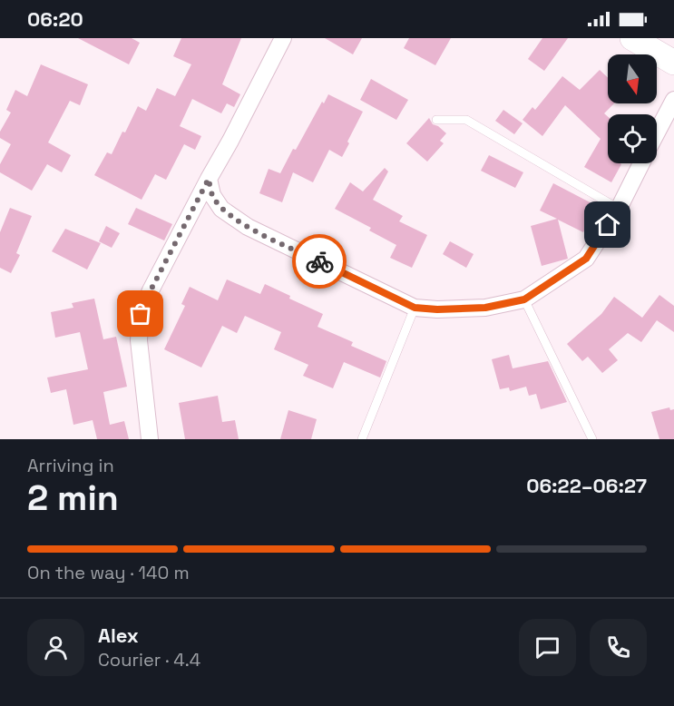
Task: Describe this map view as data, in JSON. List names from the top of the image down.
{
  "north": "bottom",
  "page": {
    "status": "06:20",
    "heading": ["2 min", "Arriving in", "06:22–06:27"],
    "panel": ["Alex", "Courier · 4.4"],
    "bar": "On the way · 140 m"
  }
}
